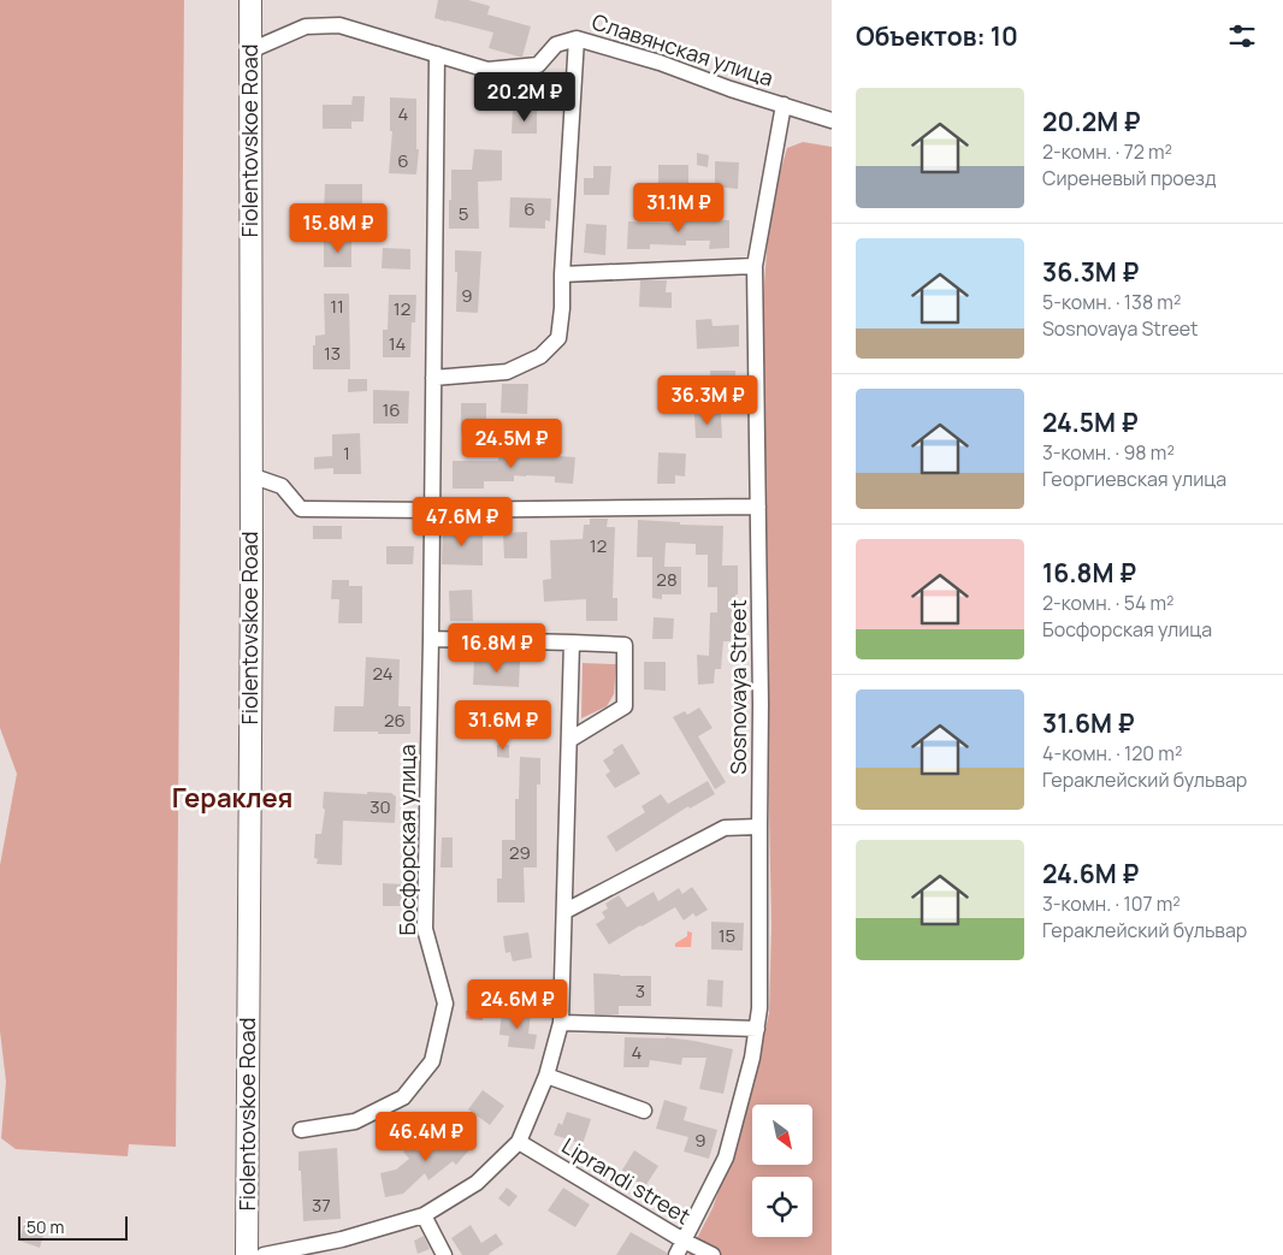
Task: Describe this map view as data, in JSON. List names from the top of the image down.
{
  "streets": {
    "main road": ["Fiolentovskoe Road"],
    "street": [
      "Славянская улица",
      "Sosnovaya Street",
      "Босфорская улица",
      "Liprandi street"
    ]
  },
  "crossings": [
    ["Славянская улица", "Fiolentovskoe Road"],
    ["Славянская улица", "Sosnovaya Street"],
    ["Славянская улица", "Босфорская улица"],
    ["Sosnovaya Street", "Liprandi street"]
  ],
  "districts": ["Гераклея"],
  "house_numbers": [
    "4",
    "6",
    "6",
    "5",
    "9",
    "11",
    "12",
    "14",
    "13",
    "16",
    "1",
    "12",
    "28",
    "24",
    "26",
    "30",
    "29",
    "15",
    "3",
    "4",
    "9",
    "37"
  ],
  "scale_bar": "50 m",
  "north": "bottom right",
  "page": {
    "heading": "Объектов: 10",
    "price": [
      "20.2M ₽",
      "31.1M ₽",
      "15.8M ₽",
      "36.3M ₽",
      "24.5M ₽",
      "47.6M ₽",
      "16.8M ₽",
      "31.6M ₽",
      "24.6M ₽",
      "46.4M ₽"
    ],
    "list": [
      {
        "name": "20.2M ₽",
        "note": "2-комн. · 72 m² · Сиреневый проезд"
      },
      {
        "name": "36.3M ₽",
        "note": "5-комн. · 138 m² · Sosnovaya Street"
      },
      {
        "name": "24.5M ₽",
        "note": "3-комн. · 98 m² · Георгиевская улица"
      },
      {
        "name": "16.8M ₽",
        "note": "2-комн. · 54 m² · Босфорская улица"
      },
      {
        "name": "31.6M ₽",
        "note": "4-комн. · 120 m² · Гераклейский бульвар"
      },
      {
        "name": "24.6M ₽",
        "note": "3-комн. · 107 m² · Гераклейский бульвар"
      }
    ],
    "scale": "50 m"
  }
}
